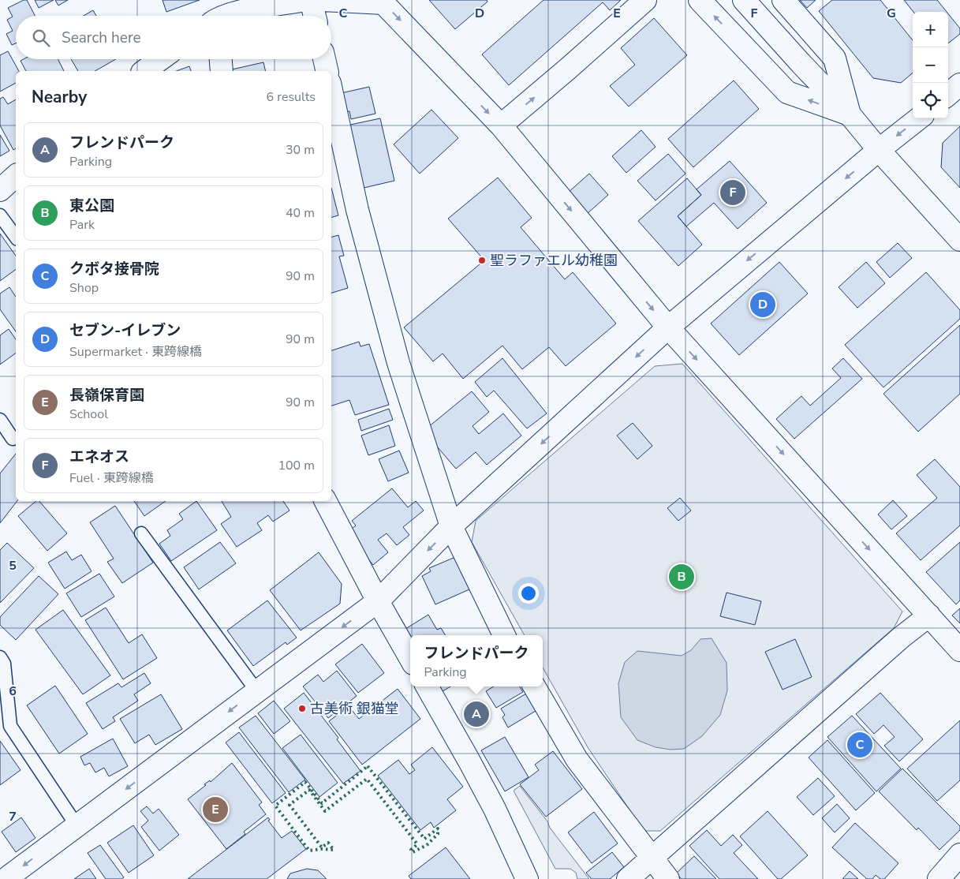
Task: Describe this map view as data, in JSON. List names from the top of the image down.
{
  "places": ["聖ラファエル幼稚園", "古美術 銀猫堂"],
  "page": {
    "map_buttons": ["+", "−"],
    "search": "Search here",
    "heading": ["Nearby", "6 results"],
    "list": [
      {
        "mark": "A",
        "name": "フレンドパーク",
        "note": "Parking",
        "value": "30 m"
      },
      {
        "mark": "B",
        "name": "東公園",
        "note": "Park",
        "value": "40 m"
      },
      {
        "mark": "C",
        "name": "クボタ接骨院",
        "note": "Shop",
        "value": "90 m"
      },
      {
        "mark": "D",
        "name": "セブン-イレブン",
        "note": "Supermarket · 東跨線橋",
        "value": "90 m"
      },
      {
        "mark": "E",
        "name": "長嶺保育園",
        "note": "School",
        "value": "90 m"
      },
      {
        "mark": "F",
        "name": "エネオス",
        "note": "Fuel · 東跨線橋",
        "value": "100 m"
      }
    ],
    "pins": [
      "F",
      "D",
      "B",
      "A",
      "C",
      "E"
    ],
    "popup": ["フレンドパーク", "Parking"]
  },
  "grid": {
    "columns": [
      "C",
      "D",
      "E",
      "F",
      "G"
    ],
    "rows": ["5", "6", "7"]
  }
}
